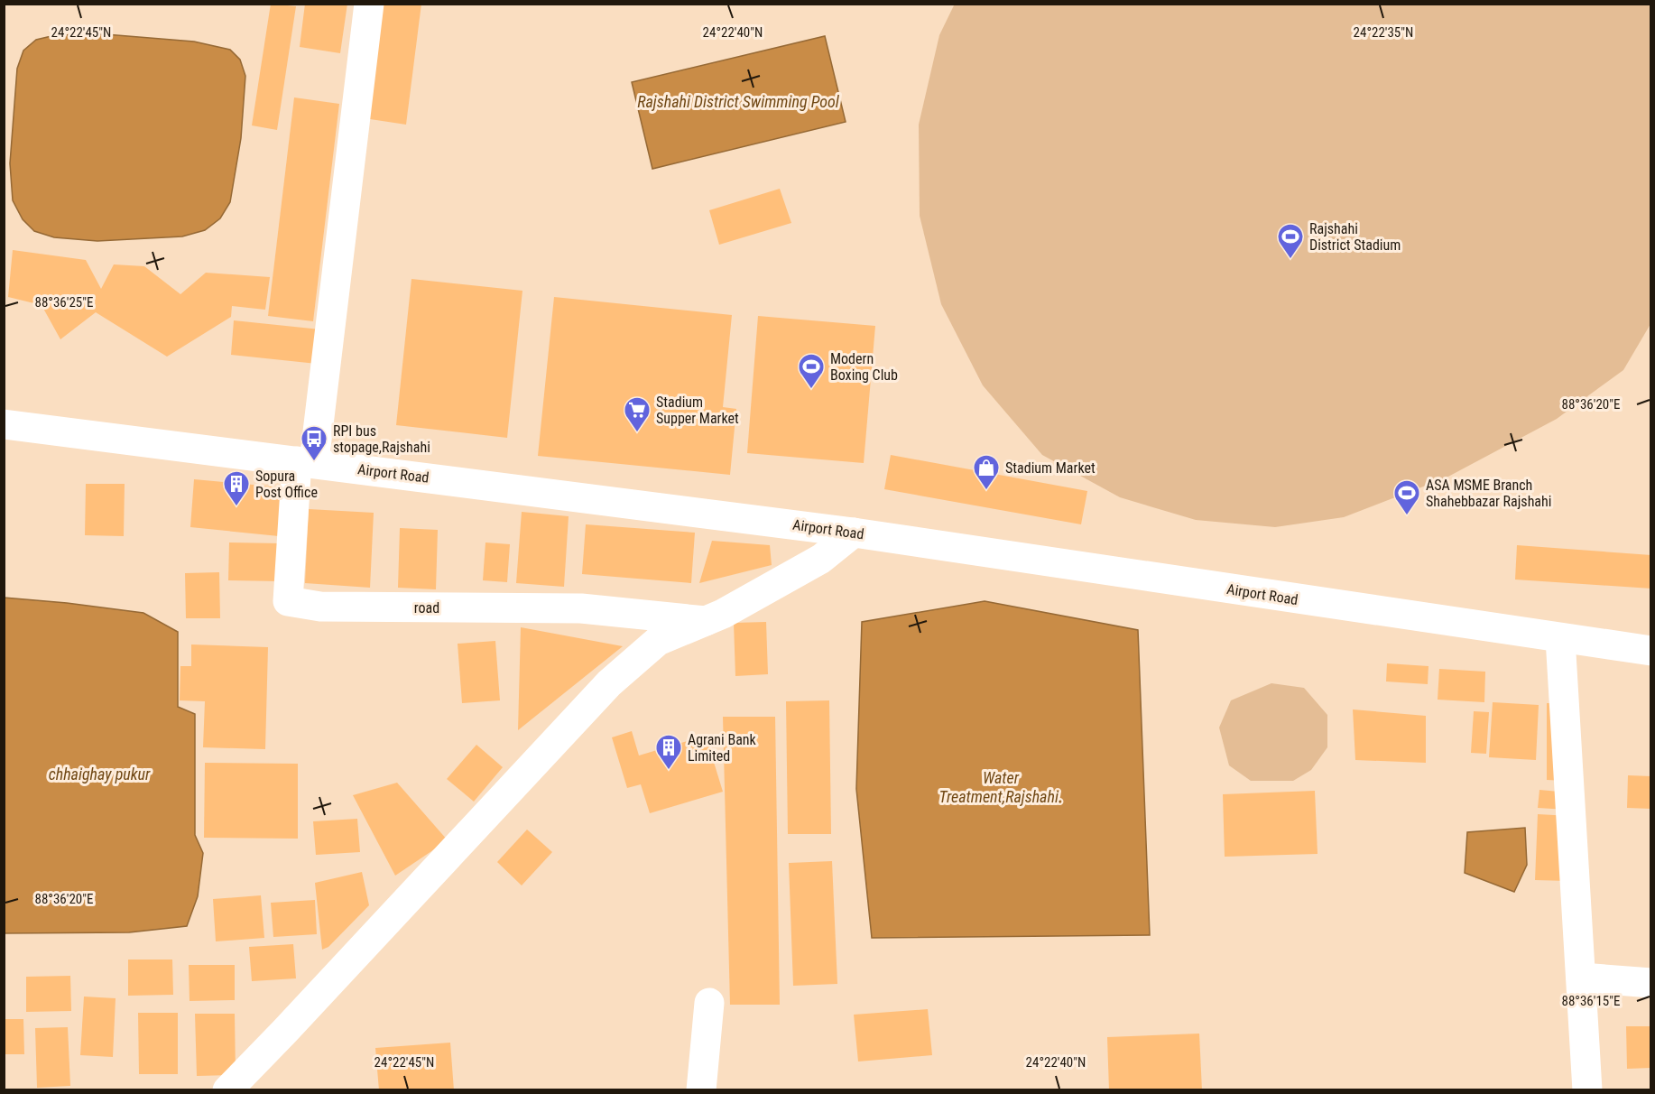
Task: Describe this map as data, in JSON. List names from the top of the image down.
{
  "streets": {
    "main road": ["Airport Road", "road"]
  },
  "crossings": [
    ["Airport Road", "road"]
  ],
  "water": ["Rajshahi District Swimming Pool", "chhaighay pukur", "Water Treatment,Rajshahi."],
  "places": {
    "sports": ["Rajshahi District Stadium", "Modern Boxing Club", "ASA MSME Branch Shahebbazar Rajshahi"],
    "supermarket": ["Stadium Supper Market"],
    "bus stop": ["RPI bus stopage,Rajshahi"],
    "shop": ["Stadium Market"],
    "building": ["Sopura Post Office", "Agrani Bank Limited"]
  },
  "coordinates": [
    "24°22'45\"N",
    "24°22'40\"N",
    "24°22'35\"N",
    "88°36'25\"E",
    "88°36'20\"E",
    "88°36'15\"E"
  ]
}
